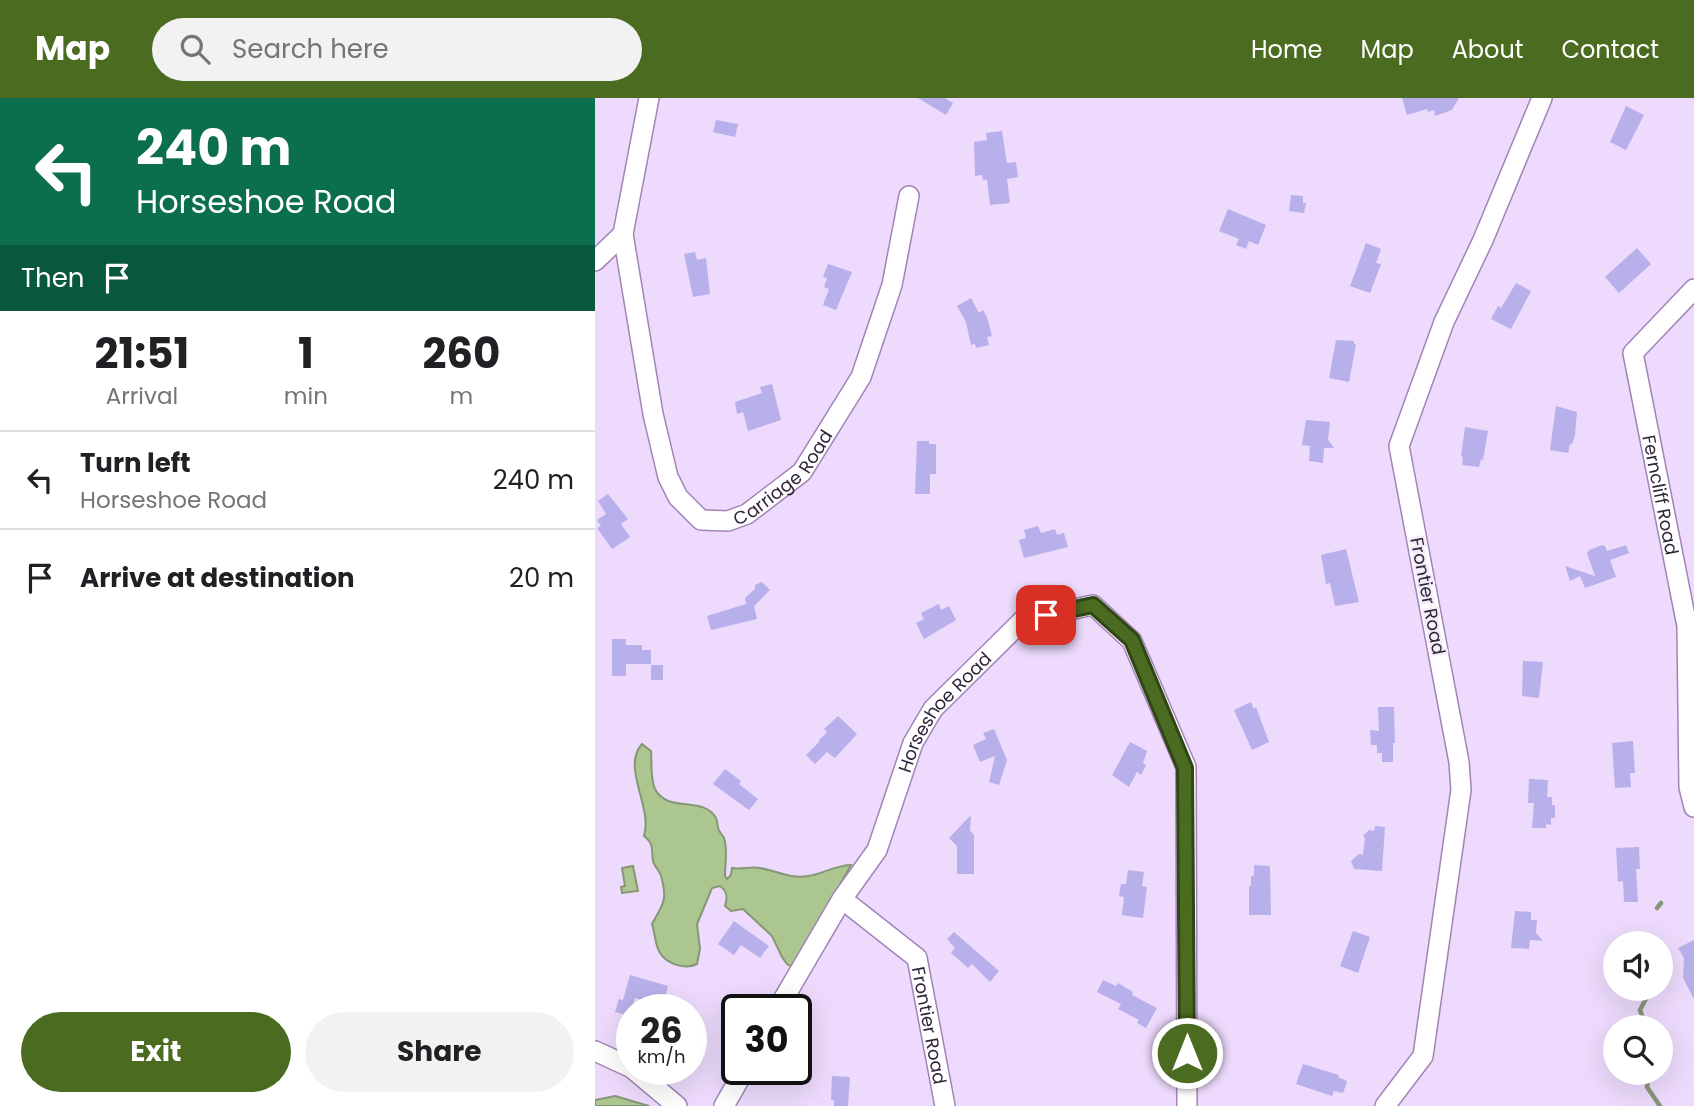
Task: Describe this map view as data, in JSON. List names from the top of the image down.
{
  "streets": {
    "street": [
      "Carriage Road",
      "Ferncliff Road",
      "Frontier Road",
      "Horseshoe Road"
    ]
  },
  "crossings": [
    ["Frontier Road", "Horseshoe Road"]
  ],
  "page": {
    "header": "Map",
    "search": "Search here",
    "nav": [
      "Home",
      "Map",
      "About",
      "Contact"
    ],
    "turn": ["240 m", "Horseshoe Road"],
    "then": "Then",
    "eta": [
      "21:51",
      "Arrival",
      "1",
      "min",
      "260",
      "m"
    ],
    "list": [
      {
        "name": "Turn left",
        "note": "Horseshoe Road",
        "value": "240 m"
      },
      {
        "name": "Arrive at destination",
        "value": "20 m"
      }
    ],
    "speed": "26 km/h",
    "limit": "30",
    "buttons": ["Exit", "Share"]
  }
}
